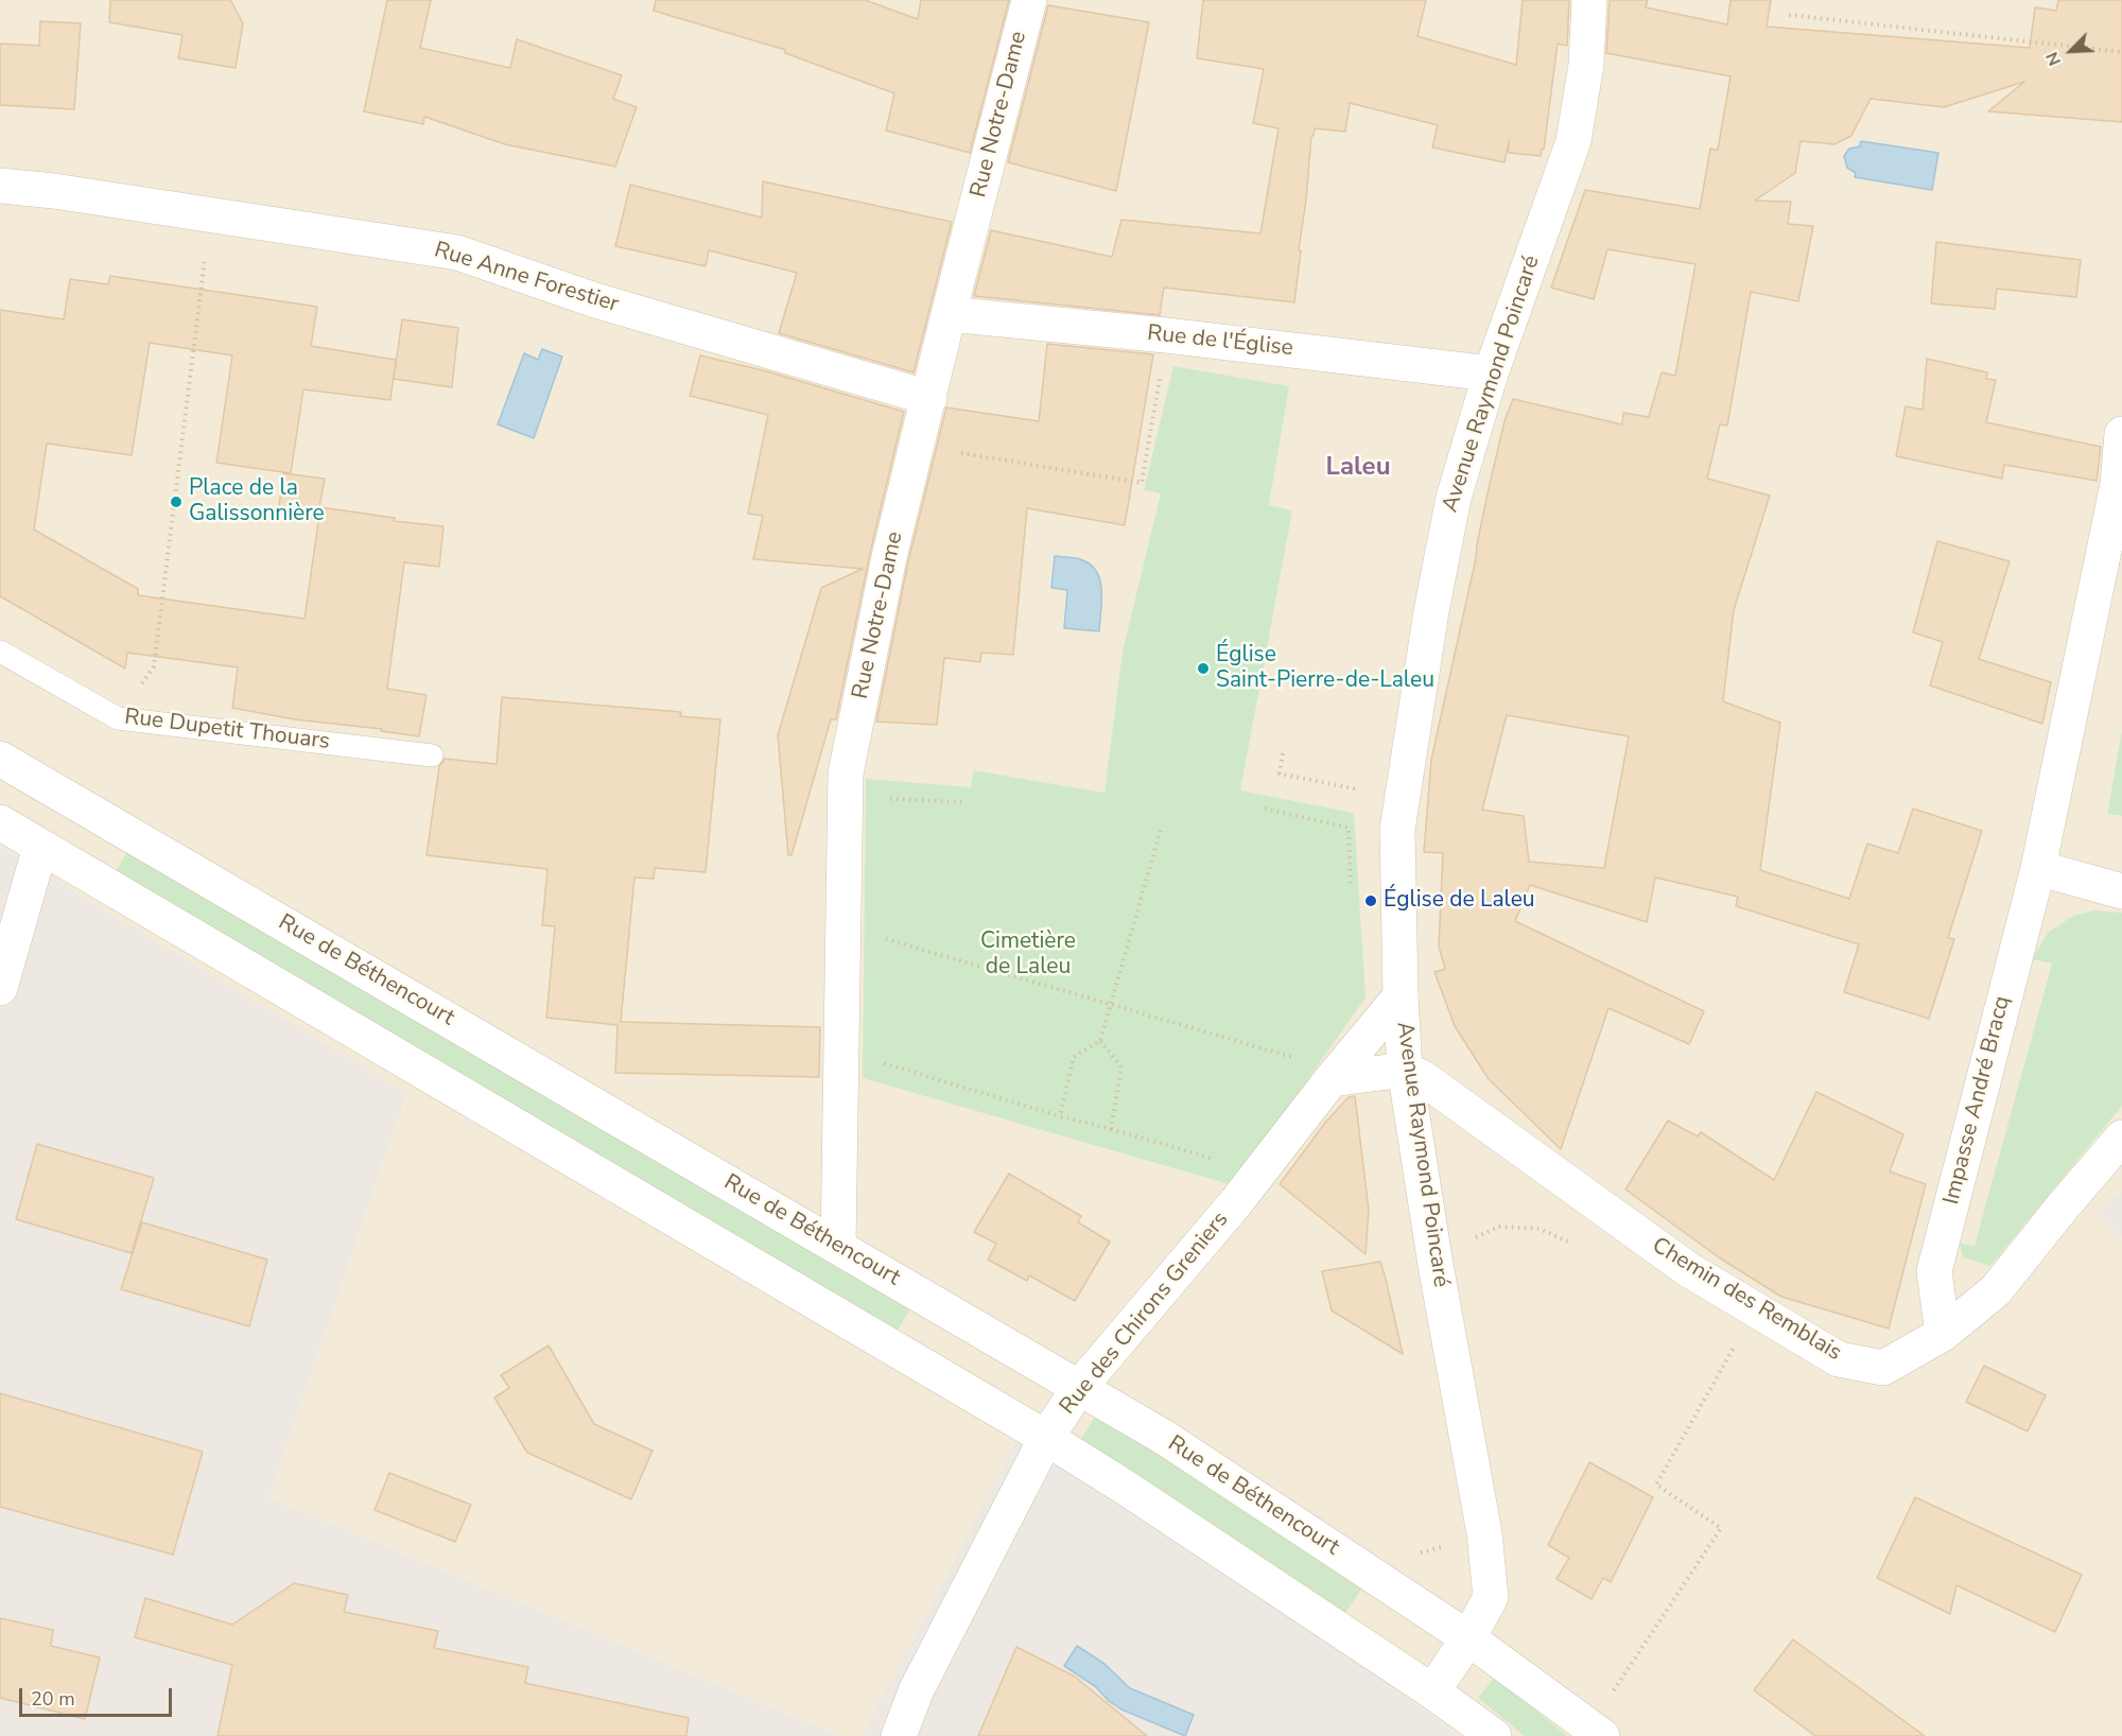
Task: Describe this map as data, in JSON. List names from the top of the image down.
{
  "streets": {
    "street": [
      "Rue Notre-Dame",
      "Rue Anne Forestier",
      "Rue de l'Église",
      "Avenue Raymond Poincaré",
      "Rue de Béthencourt",
      "Impasse André Bracq",
      "Chemin des Remblais",
      "Rue des Chirons Greniers"
    ],
    "lane": ["Rue Dupetit Thouars"]
  },
  "crossings": [
    ["Rue Notre-Dame", "Rue Anne Forestier"],
    ["Rue Notre-Dame", "Rue de l'Église"],
    ["Rue Notre-Dame", "Rue de Béthencourt"],
    ["Rue de l'Église", "Avenue Raymond Poincaré"],
    ["Avenue Raymond Poincaré", "Rue de Béthencourt"],
    ["Avenue Raymond Poincaré", "Chemin des Remblais"],
    ["Avenue Raymond Poincaré", "Rue des Chirons Greniers"],
    ["Rue de Béthencourt", "Rue des Chirons Greniers"],
    ["Impasse André Bracq", "Chemin des Remblais"]
  ],
  "districts": ["Laleu"],
  "parks": ["Cimetière de Laleu"],
  "places": ["Place de la Galissonnière", "Église Saint-Pierre-de-Laleu", "Église de Laleu"],
  "scale_bar": "20 m",
  "north": "bottom left"
}
